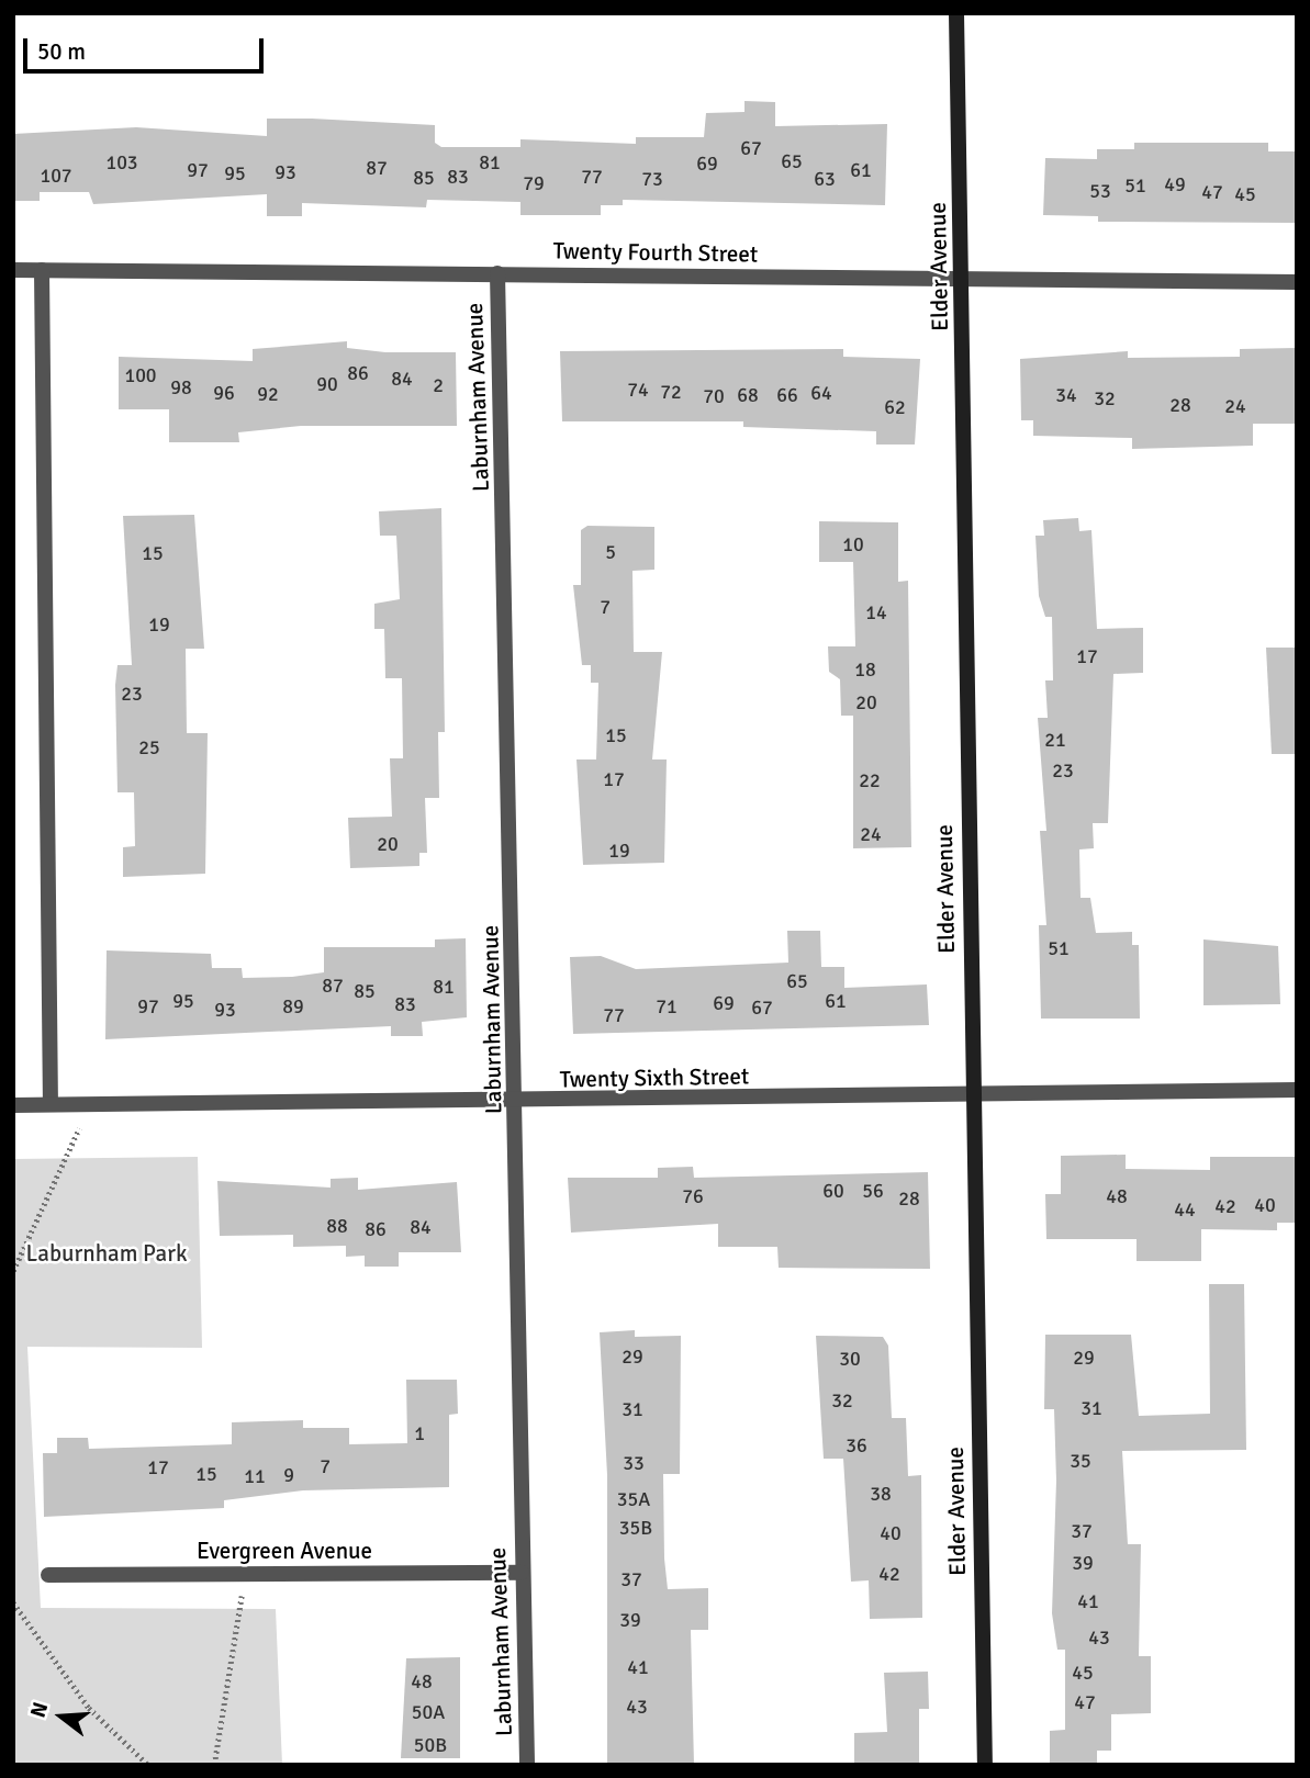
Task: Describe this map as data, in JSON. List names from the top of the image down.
{
  "streets": {
    "street": [
      "Twenty Fourth Street",
      "Elder Avenue",
      "Laburnham Avenue",
      "Twenty Sixth Street",
      "Evergreen Avenue"
    ]
  },
  "crossings": [
    ["Twenty Fourth Street", "Elder Avenue"],
    ["Twenty Fourth Street", "Laburnham Avenue"],
    ["Elder Avenue", "Twenty Sixth Street"],
    ["Laburnham Avenue", "Twenty Sixth Street"],
    ["Laburnham Avenue", "Evergreen Avenue"]
  ],
  "parks": ["Laburnham Park"],
  "house_numbers": [
    "67",
    "65",
    "103",
    "81",
    "69",
    "87",
    "97",
    "61",
    "93",
    "95",
    "107",
    "83",
    "77",
    "85",
    "73",
    "63",
    "79",
    "49",
    "51",
    "53",
    "47",
    "45",
    "86",
    "100",
    "84",
    "90",
    "2",
    "98",
    "74",
    "72",
    "96",
    "64",
    "92",
    "68",
    "66",
    "34",
    "70",
    "32",
    "28",
    "24",
    "62",
    "10",
    "5",
    "15",
    "7",
    "14",
    "19",
    "17",
    "18",
    "23",
    "20",
    "15",
    "21",
    "25",
    "23",
    "17",
    "22",
    "24",
    "20",
    "19",
    "51",
    "65",
    "87",
    "81",
    "85",
    "95",
    "61",
    "69",
    "83",
    "97",
    "89",
    "71",
    "67",
    "93",
    "77",
    "60",
    "56",
    "76",
    "48",
    "28",
    "40",
    "42",
    "44",
    "88",
    "84",
    "86",
    "29",
    "29",
    "30",
    "32",
    "31",
    "31",
    "1",
    "36",
    "35",
    "33",
    "7",
    "17",
    "15",
    "9",
    "11",
    "38",
    "35A",
    "35B",
    "37",
    "40",
    "39",
    "42",
    "37",
    "41",
    "39",
    "43",
    "41",
    "45",
    "48",
    "47",
    "43",
    "50A",
    "50B"
  ],
  "scale_bar": "50 m",
  "north": "left"
}
